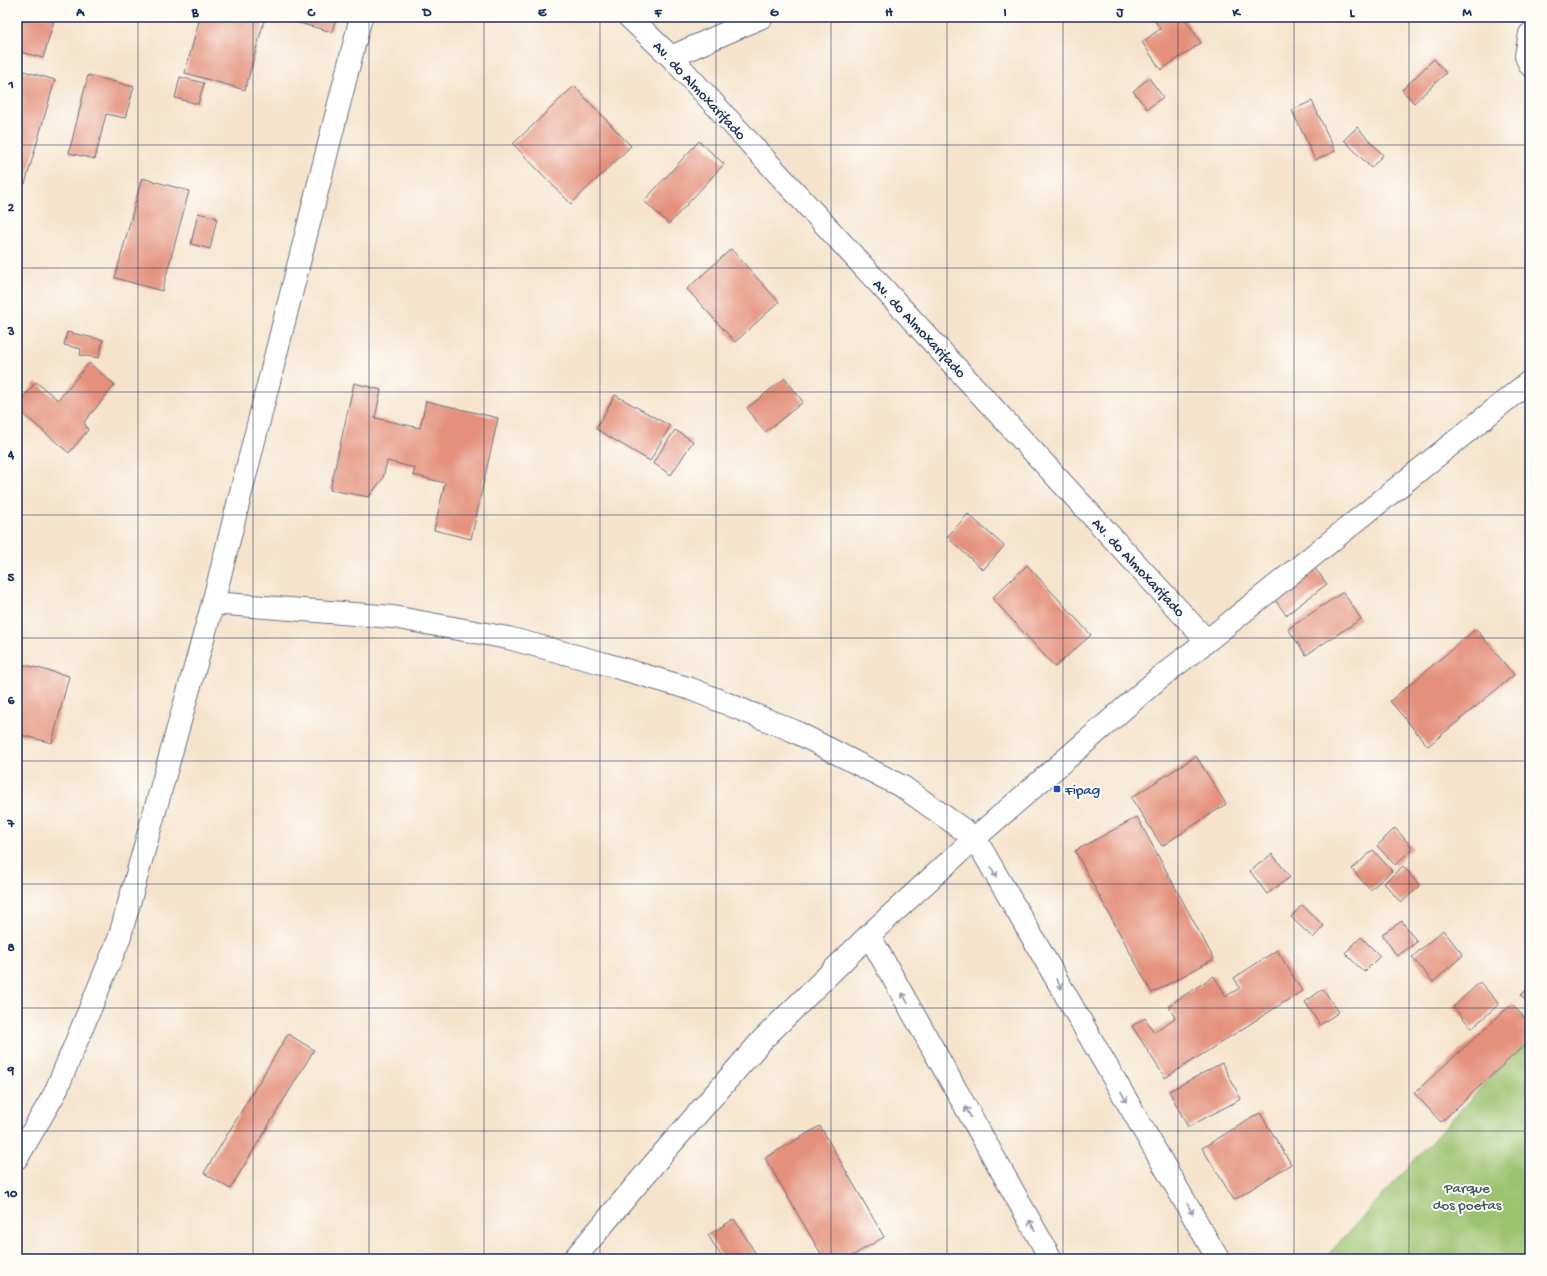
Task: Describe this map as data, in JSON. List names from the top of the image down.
{
  "streets": {
    "street": ["Av. do Almoxarifado"]
  },
  "parks": ["Parque dos poetas"],
  "places": {
    "transit": ["Fipag"]
  },
  "grid": {
    "columns": [
      "A",
      "B",
      "C",
      "D",
      "E",
      "F",
      "G",
      "H",
      "I",
      "J",
      "K",
      "L",
      "M"
    ],
    "rows": [
      "1",
      "2",
      "3",
      "4",
      "5",
      "6",
      "7",
      "8",
      "9",
      "10"
    ]
  }
}
